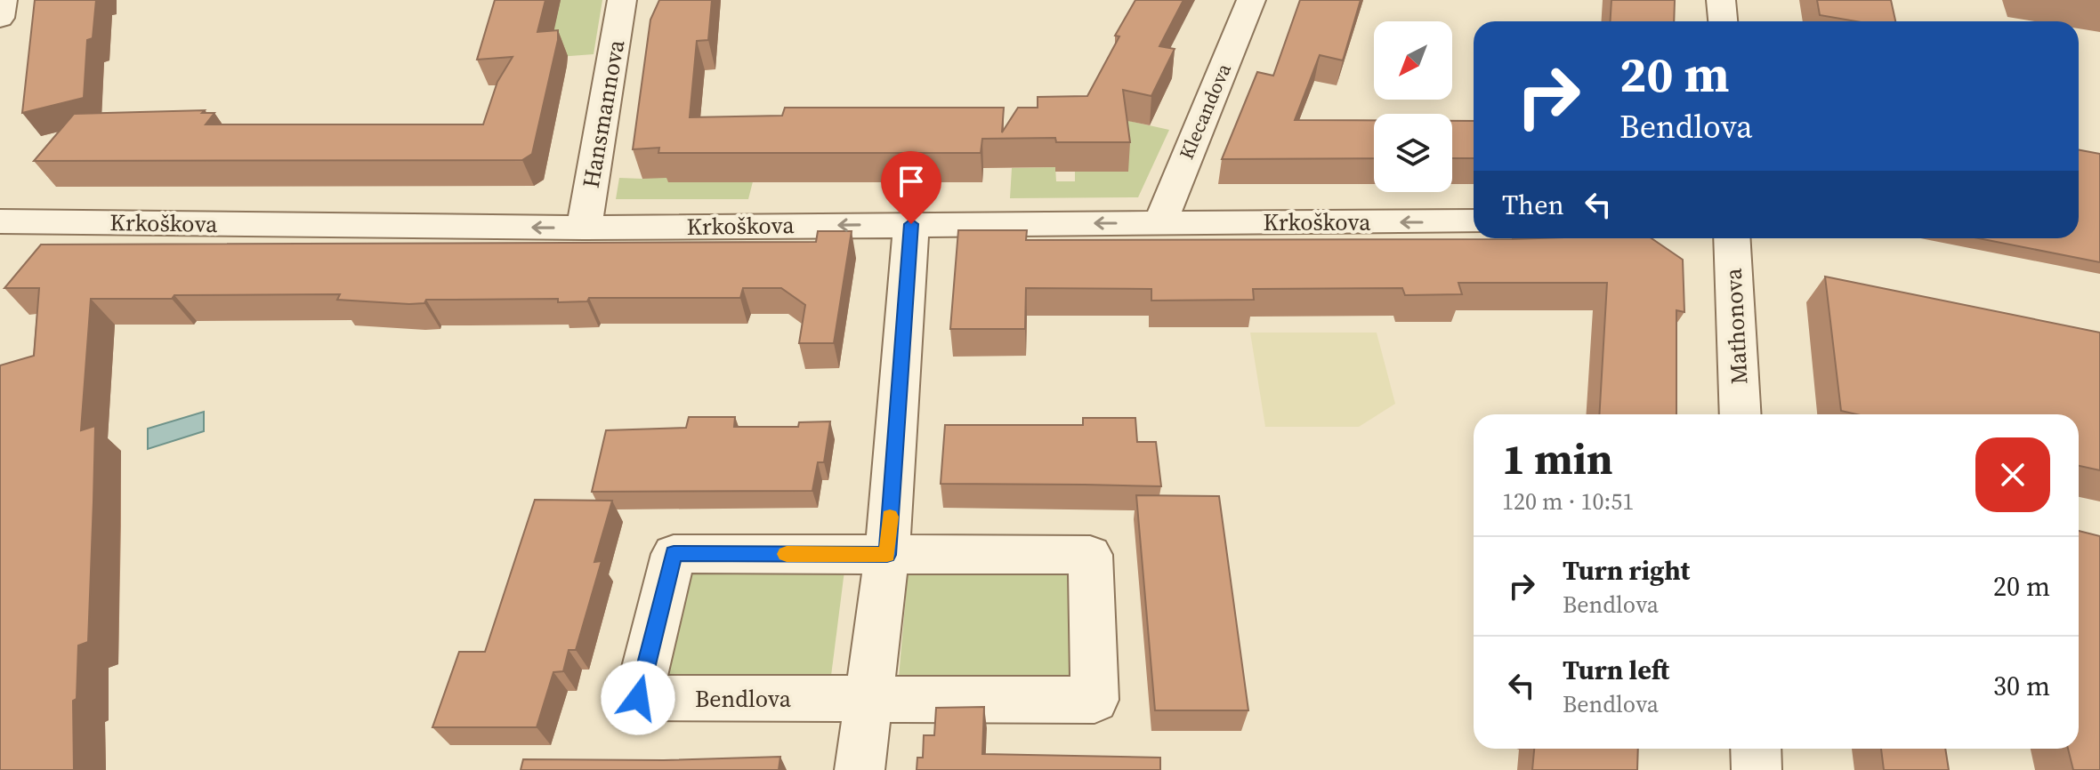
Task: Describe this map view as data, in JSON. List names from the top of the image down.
{
  "streets": {
    "street": [
      "Klecandova",
      "Hansmannova",
      "Krkoškova",
      "Mathonova",
      "Bendlova"
    ]
  },
  "crossings": [
    ["Klecandova", "Krkoškova"],
    ["Hansmannova", "Krkoškova"]
  ],
  "one_way": ["Krkoškova"],
  "north": "bottom left",
  "page": {
    "turn": ["20 m", "Bendlova"],
    "then": "Then",
    "heading": ["1 min", "120 m · 10:51"],
    "list": [
      {
        "name": "Turn right",
        "note": "Bendlova",
        "value": "20 m"
      },
      {
        "name": "Turn left",
        "note": "Bendlova",
        "value": "30 m"
      }
    ]
  }
}
